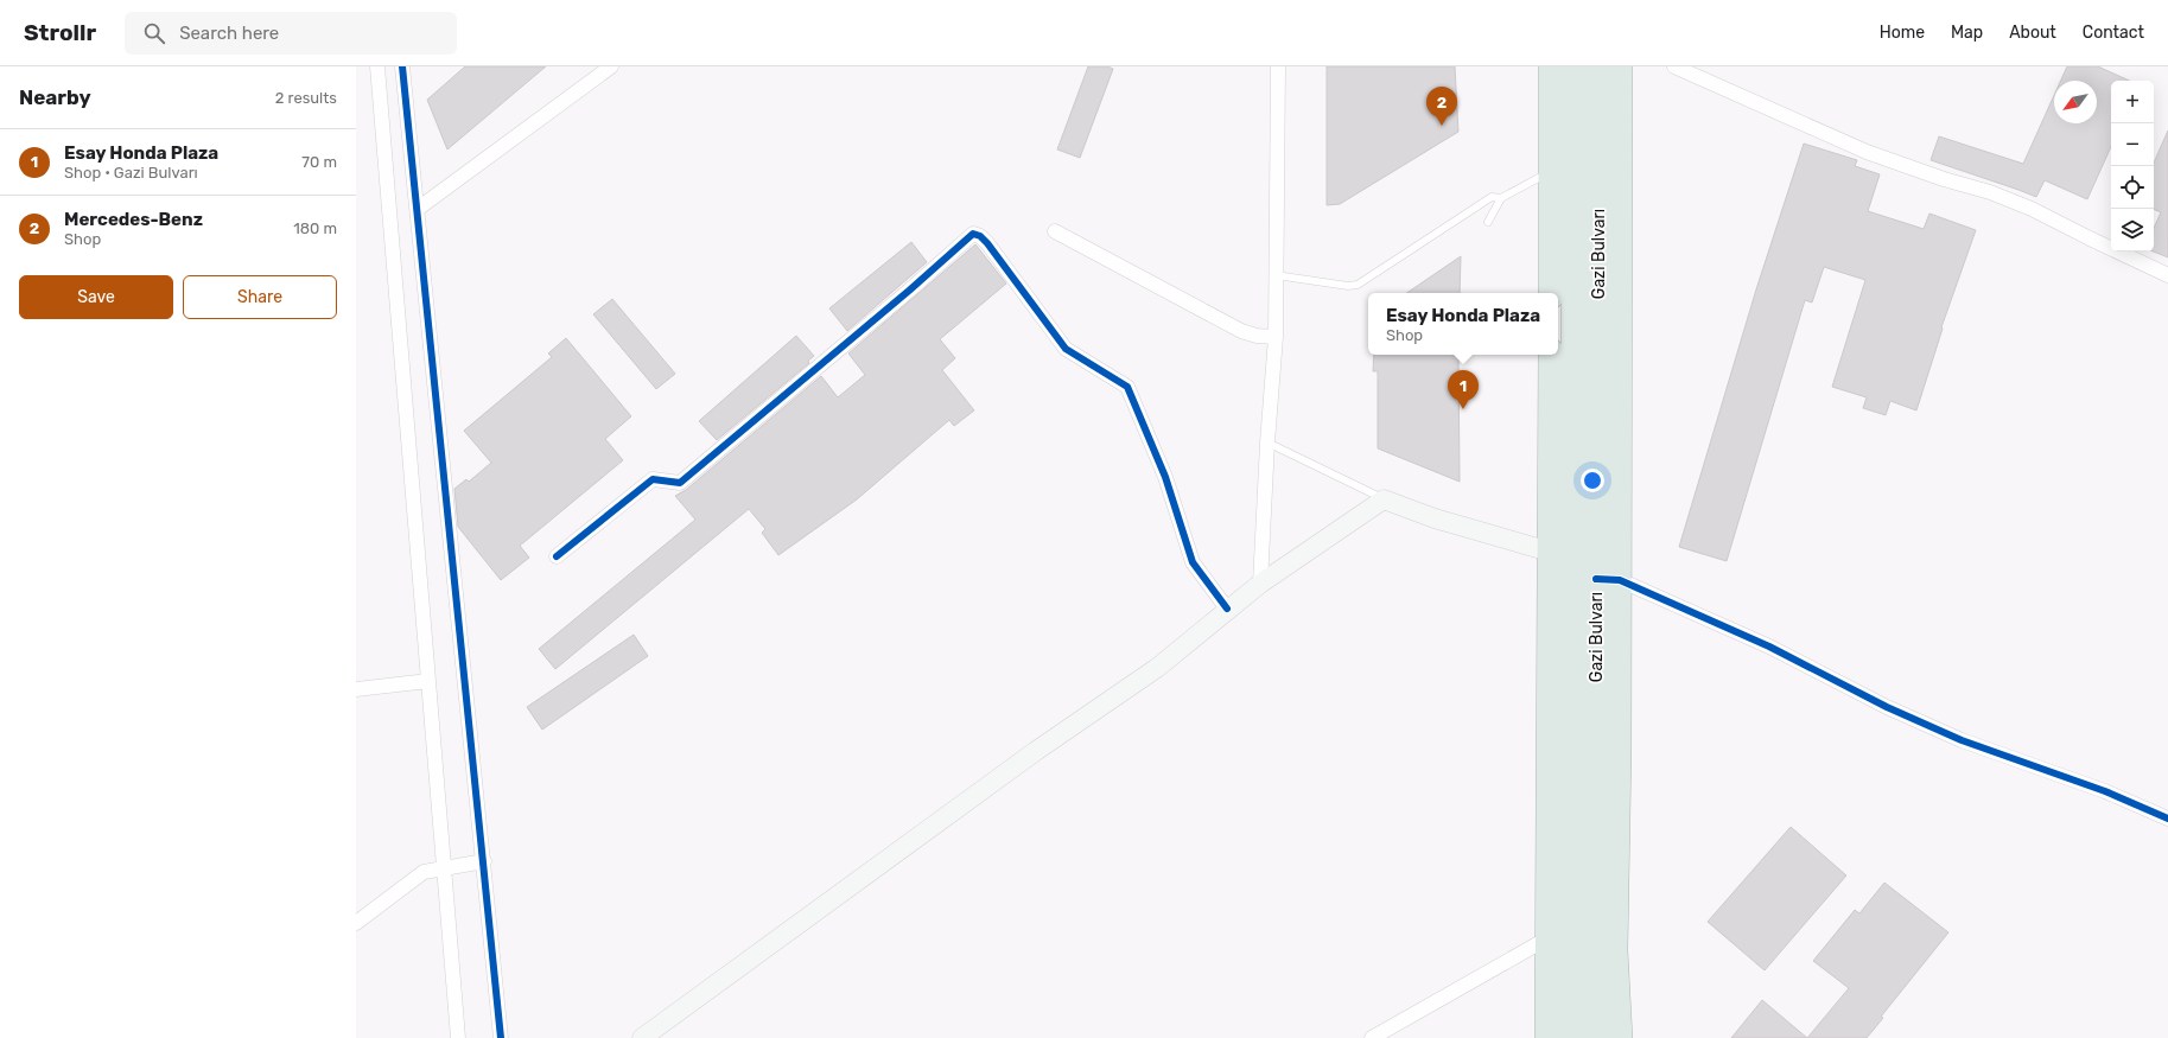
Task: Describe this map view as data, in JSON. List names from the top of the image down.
{
  "streets": {
    "highway": ["Gazi Bulvarı"]
  },
  "north": "bottom left",
  "page": {
    "header": "Strollr",
    "search": "Search here",
    "nav": [
      "Home",
      "Map",
      "About",
      "Contact"
    ],
    "heading": ["Nearby", "2 results"],
    "map_buttons": ["+", "−"],
    "pins": ["2", "1"],
    "list": [
      {
        "mark": "1",
        "name": "Esay Honda Plaza",
        "note": "Shop · Gazi Bulvarı",
        "value": "70 m"
      },
      {
        "mark": "2",
        "name": "Mercedes-Benz",
        "note": "Shop",
        "value": "180 m"
      }
    ],
    "buttons": ["Save", "Share"],
    "popup": ["Esay Honda Plaza", "Shop"]
  }
}
